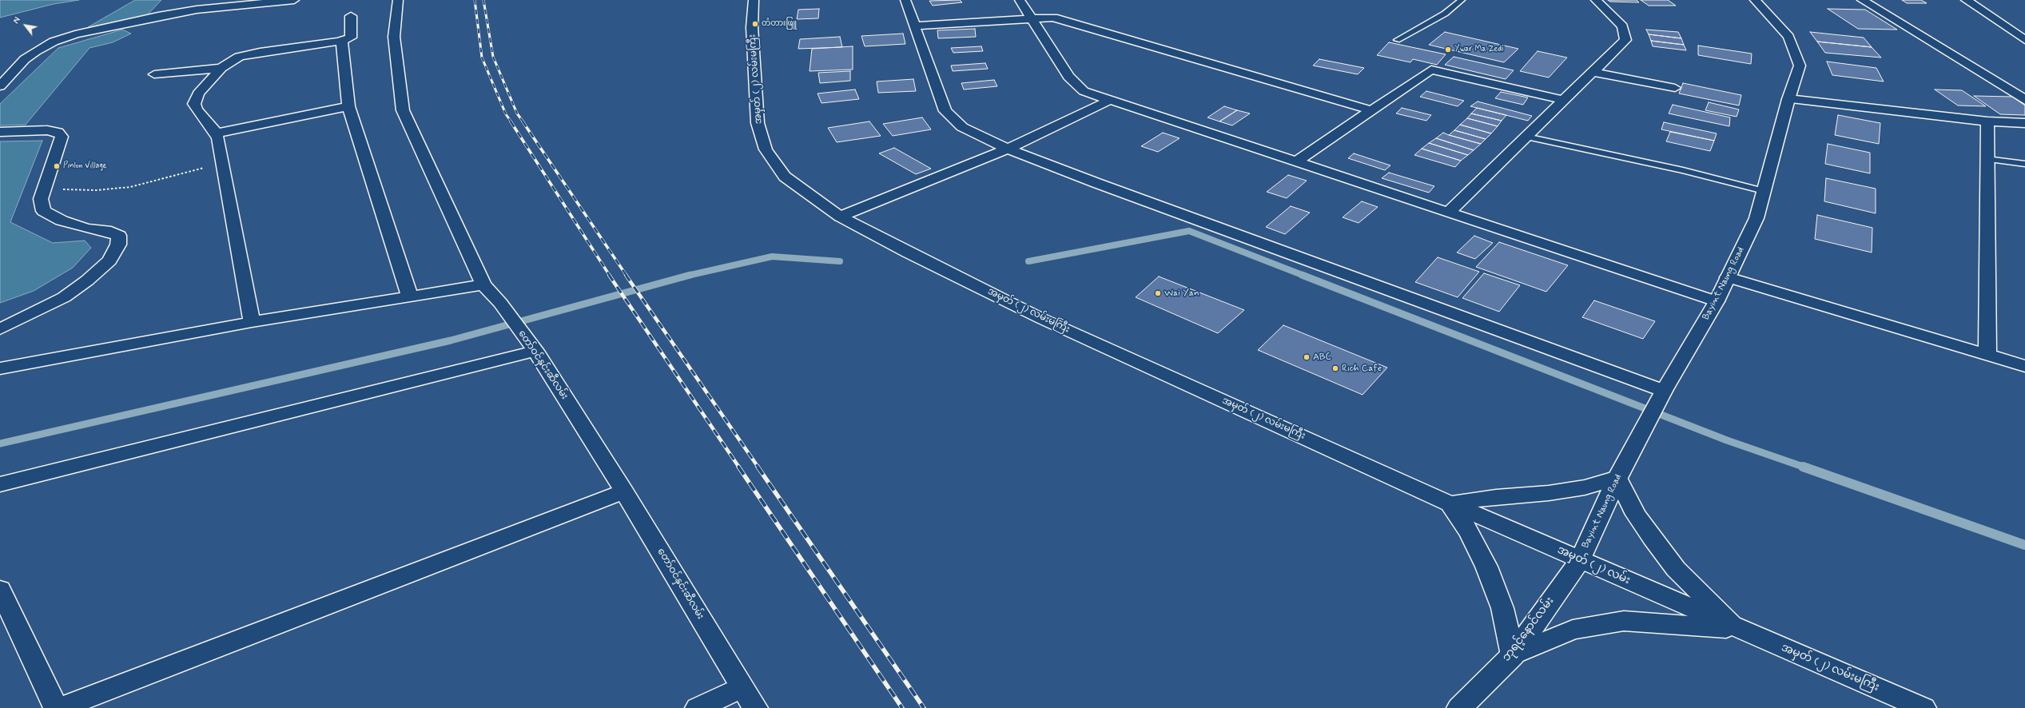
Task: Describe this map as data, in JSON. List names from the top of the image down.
{
  "streets": {
    "street": [
      "အမှတ် (၂) လမ်းမကြီး",
      "Bayint Naung Road",
      "တော်ဝင်နှင်းဆီလမ်း",
      "အမှတ် (၂) လမ်း",
      "ဘုရင့်နောင်လမ်း"
    ]
  },
  "crossings": [
    ["အမှတ် (၂) လမ်းမကြီး", "အမှတ် (၂) လမ်း"],
    ["Bayint Naung Road", "အမှတ် (၂) လမ်း"],
    ["Bayint Naung Road", "ဘုရင့်နောင်လမ်း"],
    ["အမှတ် (၂) လမ်း", "ဘုရင့်နောင်လမ်း"]
  ],
  "places": [
    "တံတားဖြူ",
    "Ywar Ma Zedi",
    "Pinlon Village",
    "Wai Yan",
    "ABC",
    "Rich Cafe"
  ],
  "north": "top left"
}
